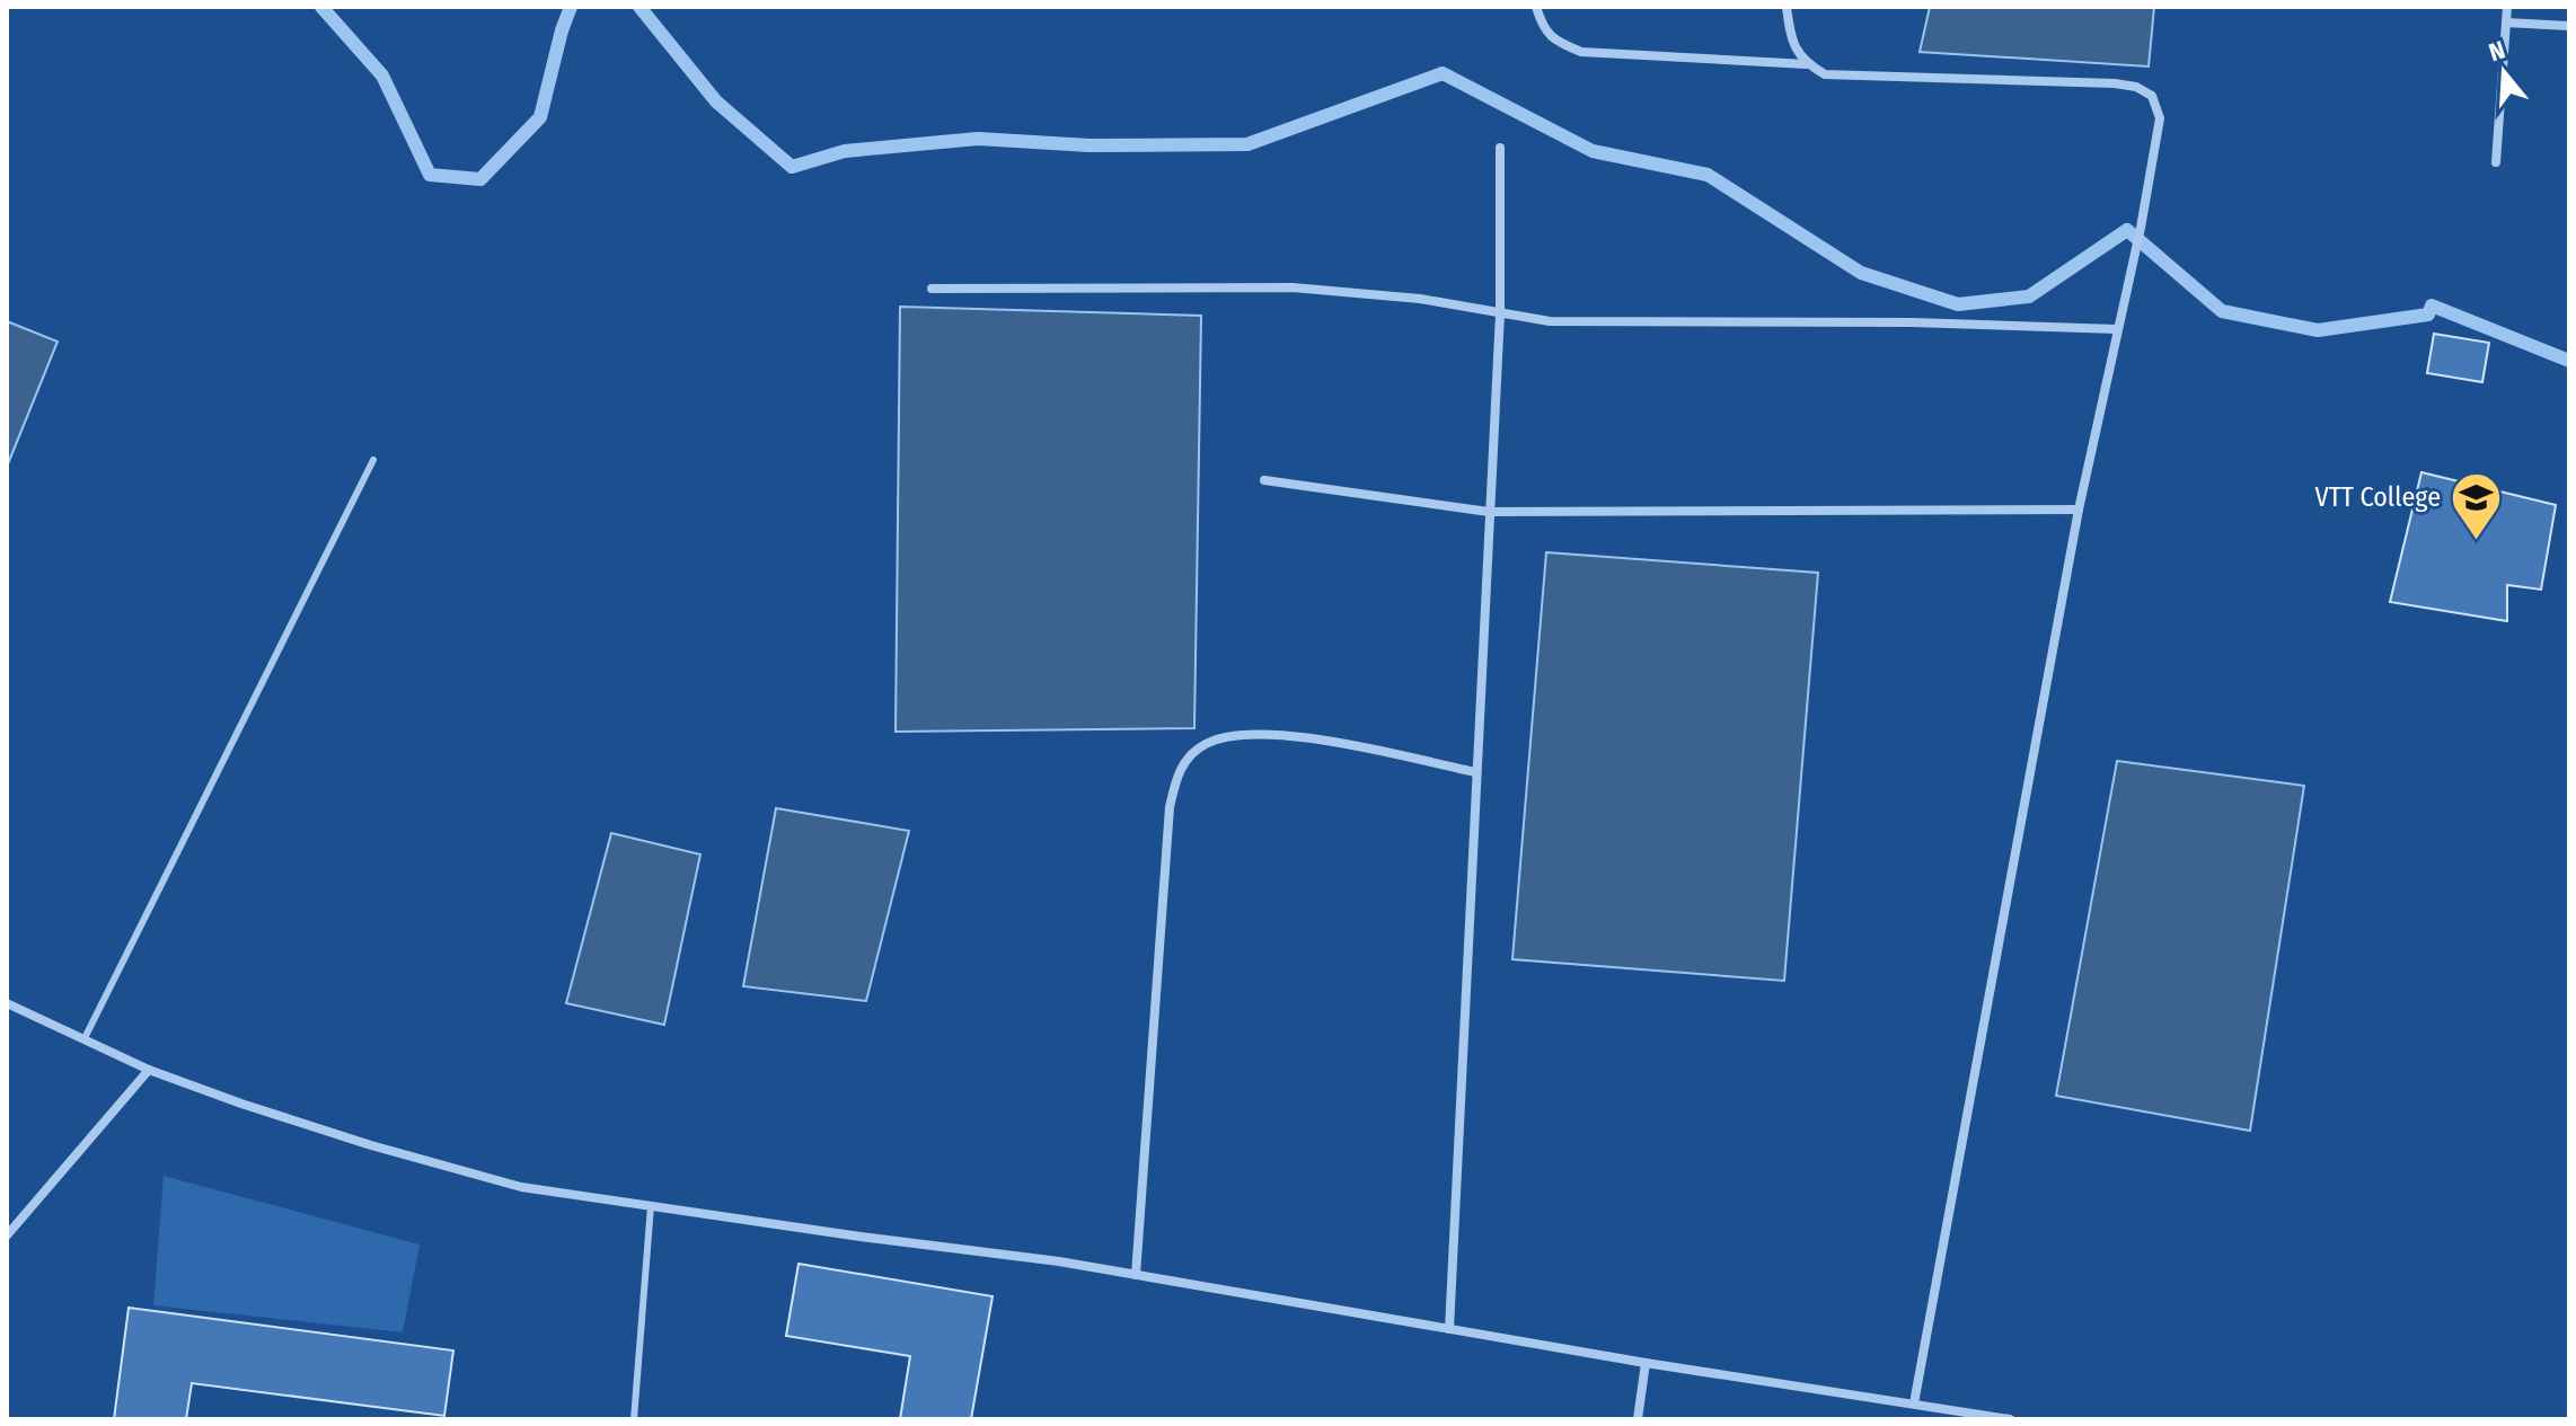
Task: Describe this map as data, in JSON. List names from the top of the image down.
{
  "places": {
    "school or university": ["VTT College"]
  },
  "north": "top"
}
